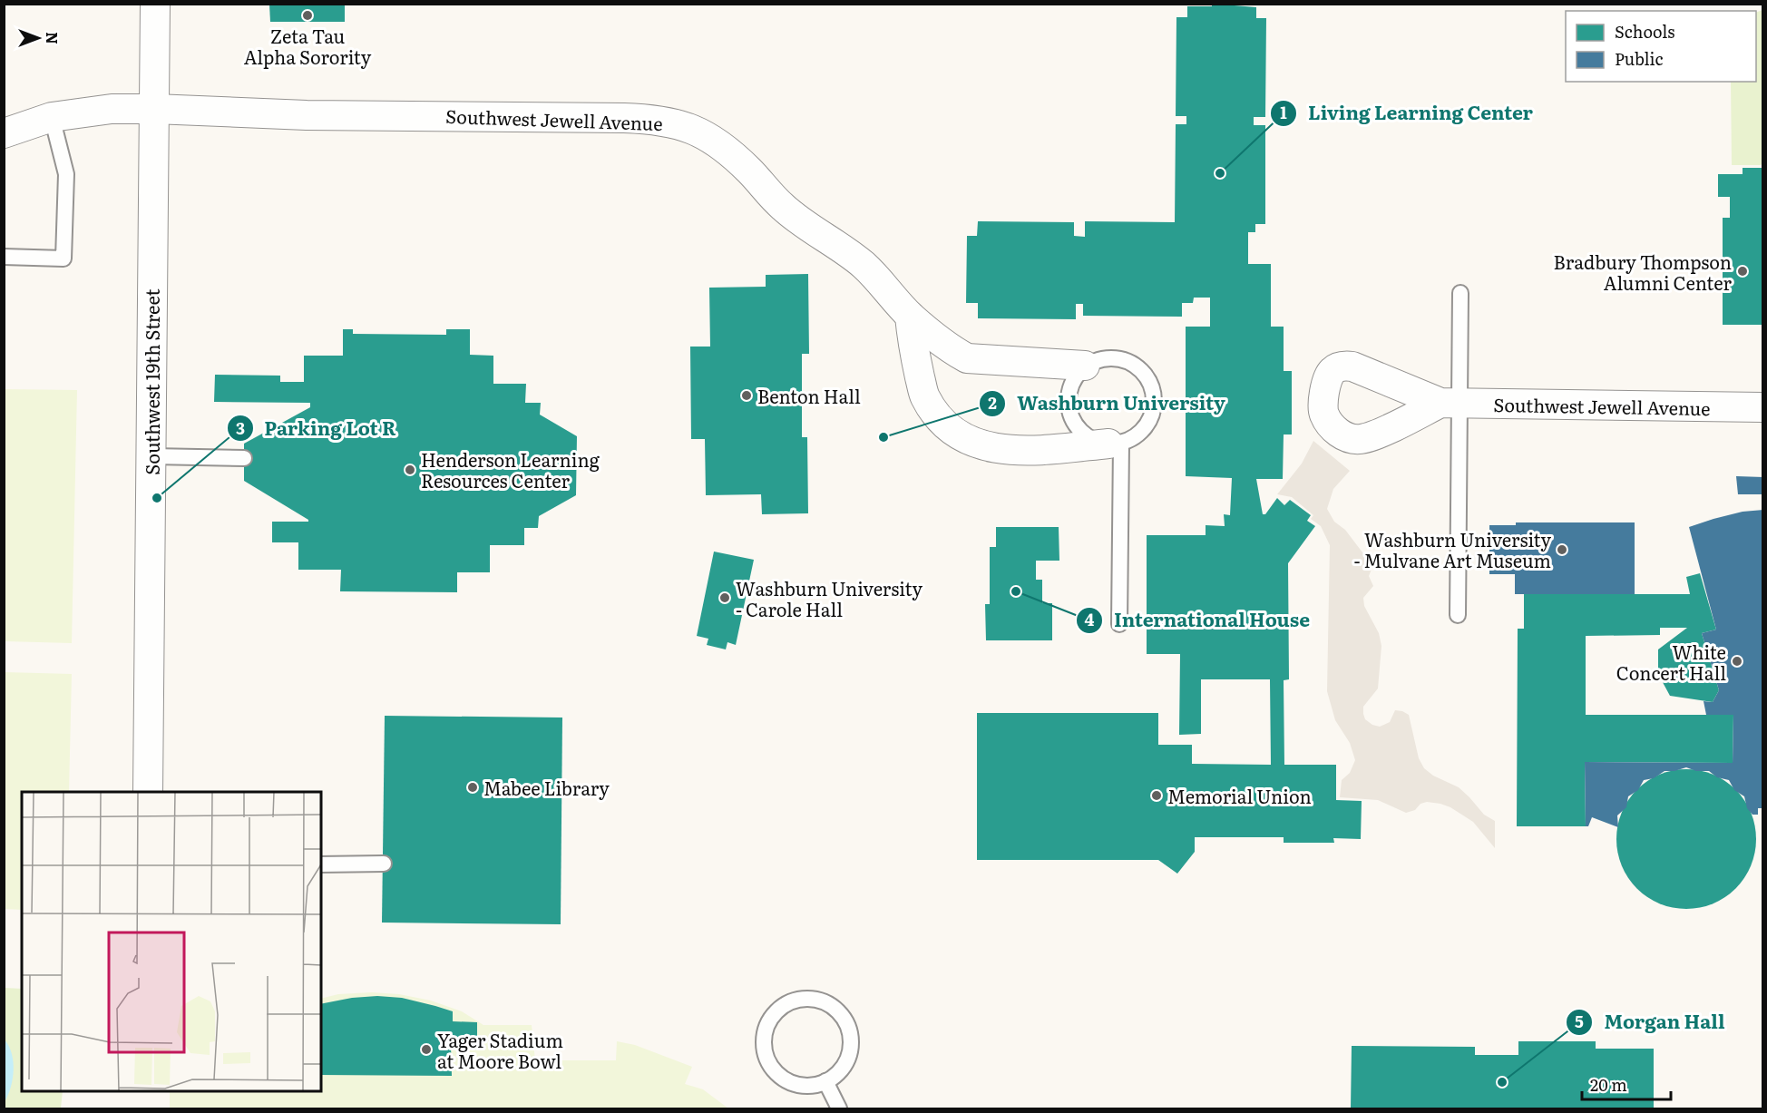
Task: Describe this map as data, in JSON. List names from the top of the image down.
{
  "streets": {
    "street": ["Southwest Jewell Avenue", "Southwest 19th Street"]
  },
  "crossings": [
    ["Southwest Jewell Avenue", "Southwest 19th Street"]
  ],
  "places": [
    "Zeta Tau Alpha Sorority",
    "Living Learning Center",
    "Bradbury Thompson Alumni Center",
    "Benton Hall",
    "Washburn University",
    "Henderson Learning Resources Center",
    "Parking Lot R",
    "Washburn University - Mulvane Art Museum",
    "International House",
    "Washburn University - Carole Hall",
    "White Concert Hall",
    "Mabee Library",
    "Memorial Union",
    "Yager Stadium at Moore Bowl",
    "Morgan Hall"
  ],
  "legend": ["Schools", "Public"],
  "scale_bar": "20 m",
  "north": "right"
}
